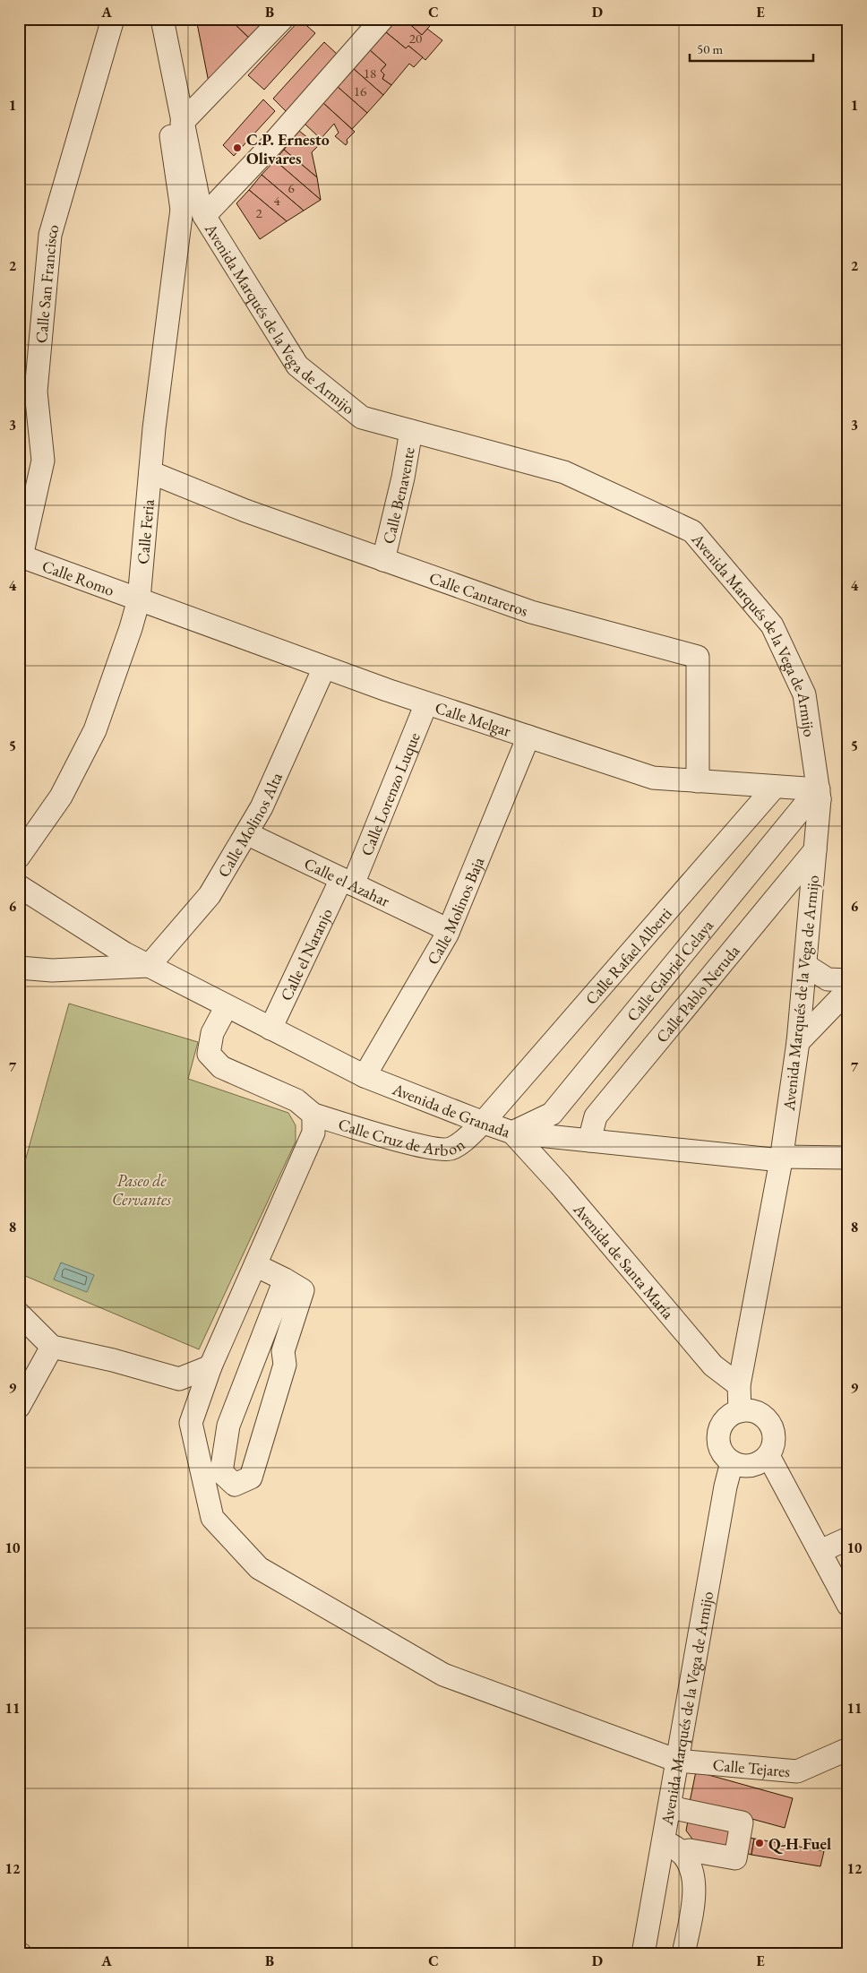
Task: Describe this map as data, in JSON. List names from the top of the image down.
{
  "streets": {
    "street": [
      "Calle San Francisco",
      "Avenida Marqués de la Vega de Armijo",
      "Calle Benavente",
      "Calle Feria",
      "Calle Romo",
      "Calle Cantareros",
      "Calle Melgar",
      "Calle Lorenzo Luque",
      "Calle Molinos Alta",
      "Calle el Azahar",
      "Calle Molinos Baja",
      "Calle el Naranjo",
      "Calle Rafael Alberti",
      "Calle Gabriel Celaya",
      "Calle Pablo Neruda",
      "Avenida de Granada",
      "Calle Cruz de Arbon",
      "Avenida de Santa María",
      "Calle Tejares"
    ]
  },
  "crossings": [
    ["Calle San Francisco", "Calle Romo"],
    ["Avenida Marqués de la Vega de Armijo", "Calle Benavente"],
    ["Avenida Marqués de la Vega de Armijo", "Calle Feria"],
    ["Avenida Marqués de la Vega de Armijo", "Calle Melgar"],
    ["Avenida Marqués de la Vega de Armijo", "Calle Gabriel Celaya"],
    ["Avenida Marqués de la Vega de Armijo", "Calle Pablo Neruda"],
    ["Avenida Marqués de la Vega de Armijo", "Avenida de Granada"],
    ["Avenida Marqués de la Vega de Armijo", "Avenida de Santa María"],
    ["Avenida Marqués de la Vega de Armijo", "Calle Tejares"],
    ["Calle Benavente", "Calle Cantareros"],
    ["Calle Feria", "Calle Romo"],
    ["Calle Feria", "Calle Cantareros"],
    ["Calle Feria", "Calle Melgar"],
    ["Calle Romo", "Calle Melgar"],
    ["Calle Cantareros", "Calle Melgar"],
    ["Calle Melgar", "Calle Lorenzo Luque"],
    ["Calle Melgar", "Calle Molinos Alta"],
    ["Calle Melgar", "Calle Molinos Baja"],
    ["Calle Melgar", "Calle Rafael Alberti"],
    ["Calle Melgar", "Calle Gabriel Celaya"],
    ["Calle Lorenzo Luque", "Calle el Azahar"],
    ["Calle Lorenzo Luque", "Calle el Naranjo"],
    ["Calle Molinos Alta", "Calle el Azahar"],
    ["Calle Molinos Alta", "Avenida de Granada"],
    ["Calle el Azahar", "Calle Molinos Baja"],
    ["Calle el Azahar", "Calle el Naranjo"],
    ["Calle Molinos Baja", "Avenida de Granada"],
    ["Calle el Naranjo", "Avenida de Granada"],
    ["Calle Rafael Alberti", "Avenida de Granada"],
    ["Calle Rafael Alberti", "Calle Cruz de Arbon"],
    ["Calle Gabriel Celaya", "Avenida de Granada"],
    ["Calle Gabriel Celaya", "Avenida de Santa María"],
    ["Calle Pablo Neruda", "Avenida de Granada"],
    ["Avenida de Granada", "Calle Cruz de Arbon"],
    ["Avenida de Granada", "Avenida de Santa María"]
  ],
  "parks": ["Paseo de Cervantes"],
  "places": ["C.P. Ernesto Olivares", "Q-H Fuel"],
  "house_numbers": [
    "20",
    "18",
    "16",
    "6",
    "4",
    "2"
  ],
  "scale_bar": "50 m",
  "grid": {
    "columns": [
      "A",
      "B",
      "C",
      "D",
      "E"
    ],
    "rows": [
      "1",
      "2",
      "3",
      "4",
      "5",
      "6",
      "7",
      "8",
      "9",
      "10",
      "11",
      "12"
    ]
  }
}
